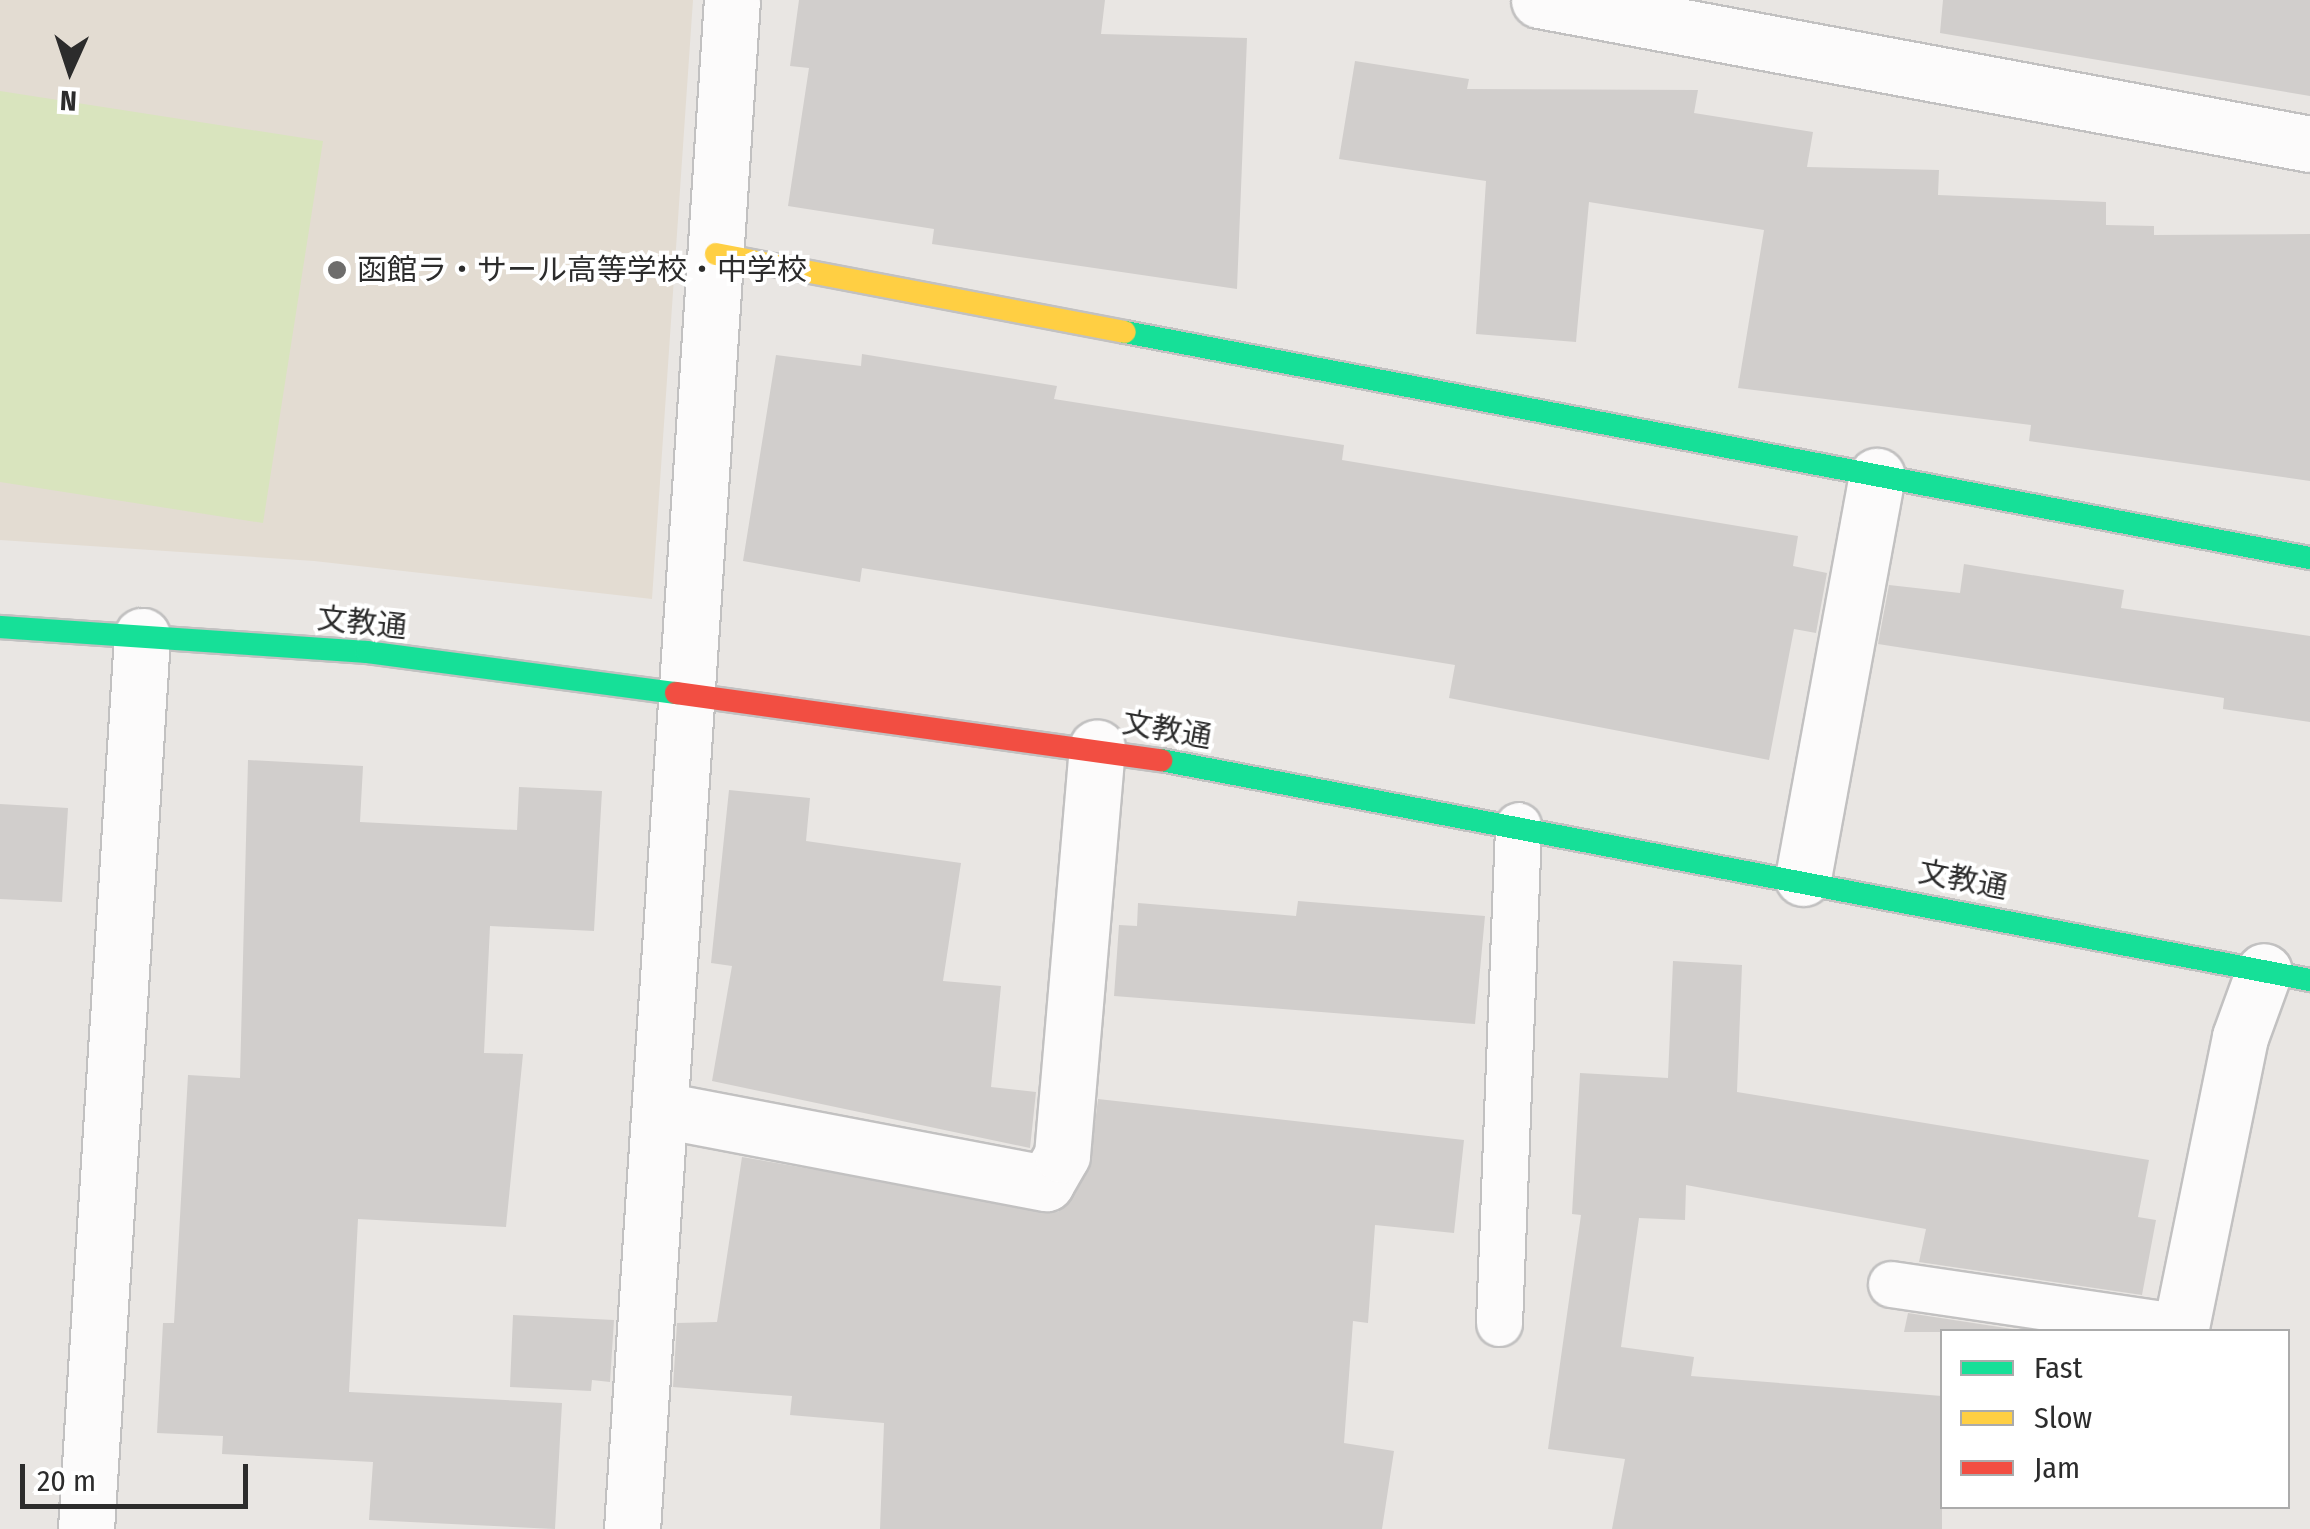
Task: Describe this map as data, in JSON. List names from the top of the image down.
{
  "streets": {
    "street": ["文教通"]
  },
  "places": ["函館ラ・サール高等学校・中学校"],
  "legend": ["Fast", "Slow", "Jam"],
  "scale_bar": "20 m",
  "north": "bottom"
}
